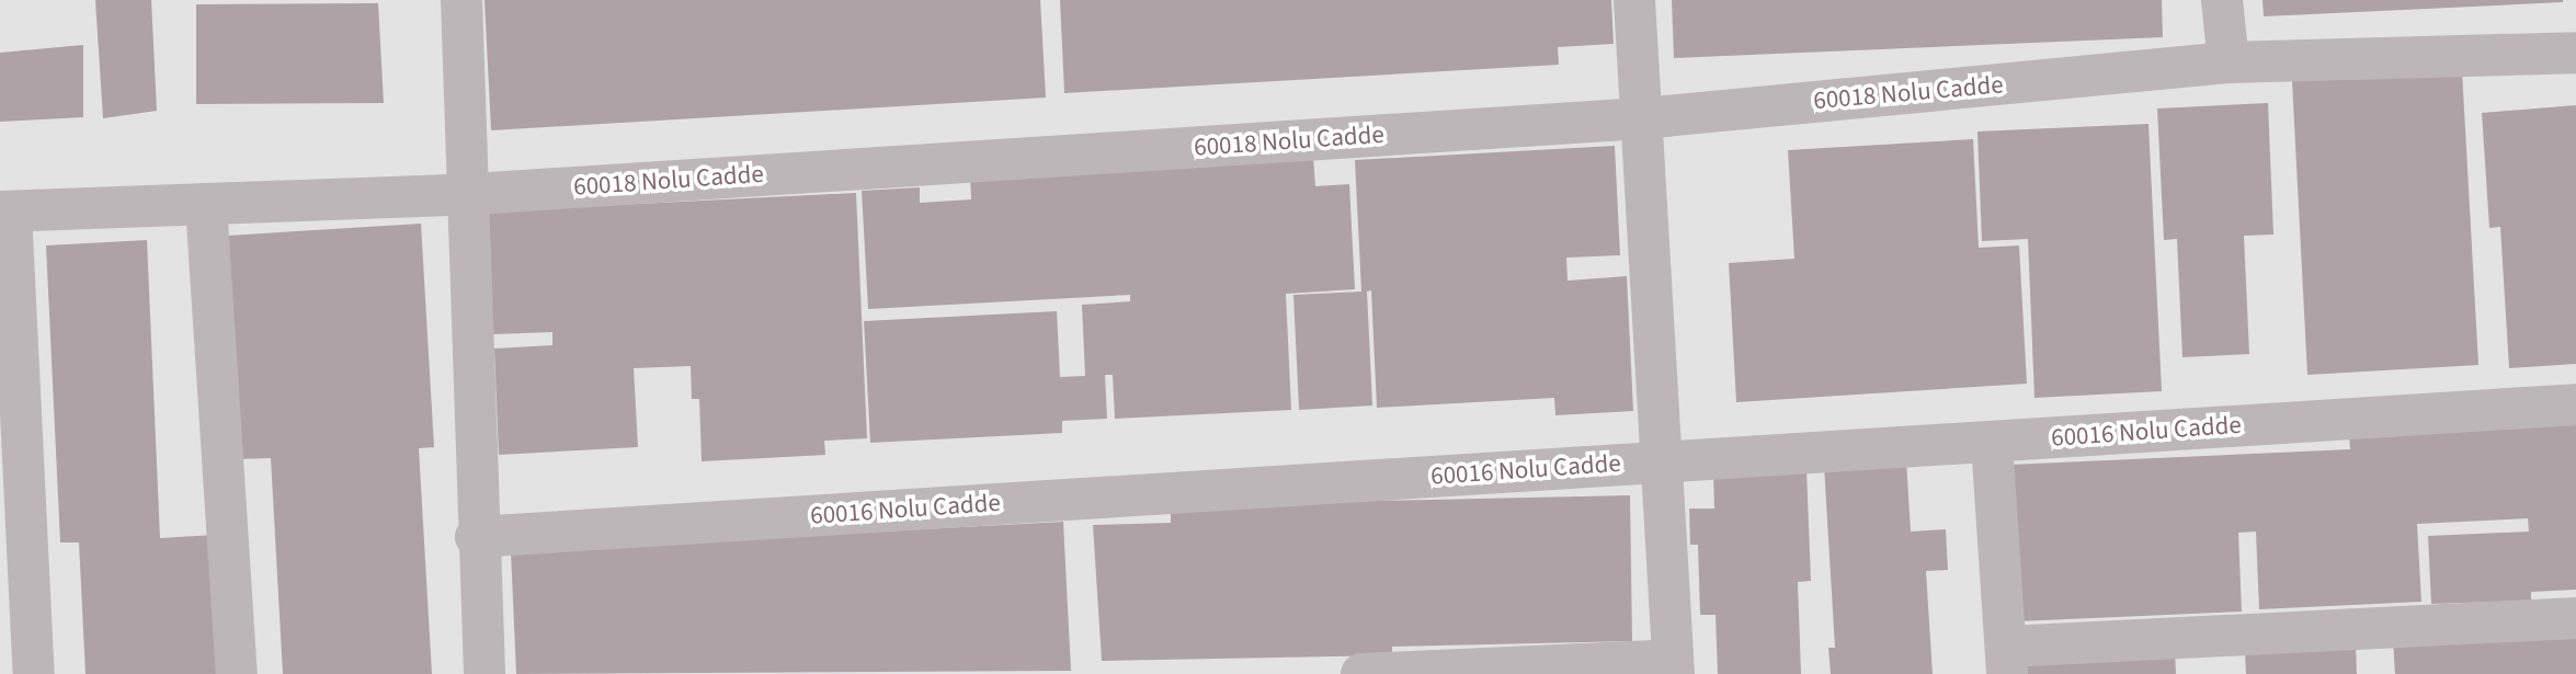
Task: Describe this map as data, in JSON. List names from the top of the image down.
{
  "streets": {
    "street": ["60018 Nolu Cadde", "60016 Nolu Cadde"]
  }
}
